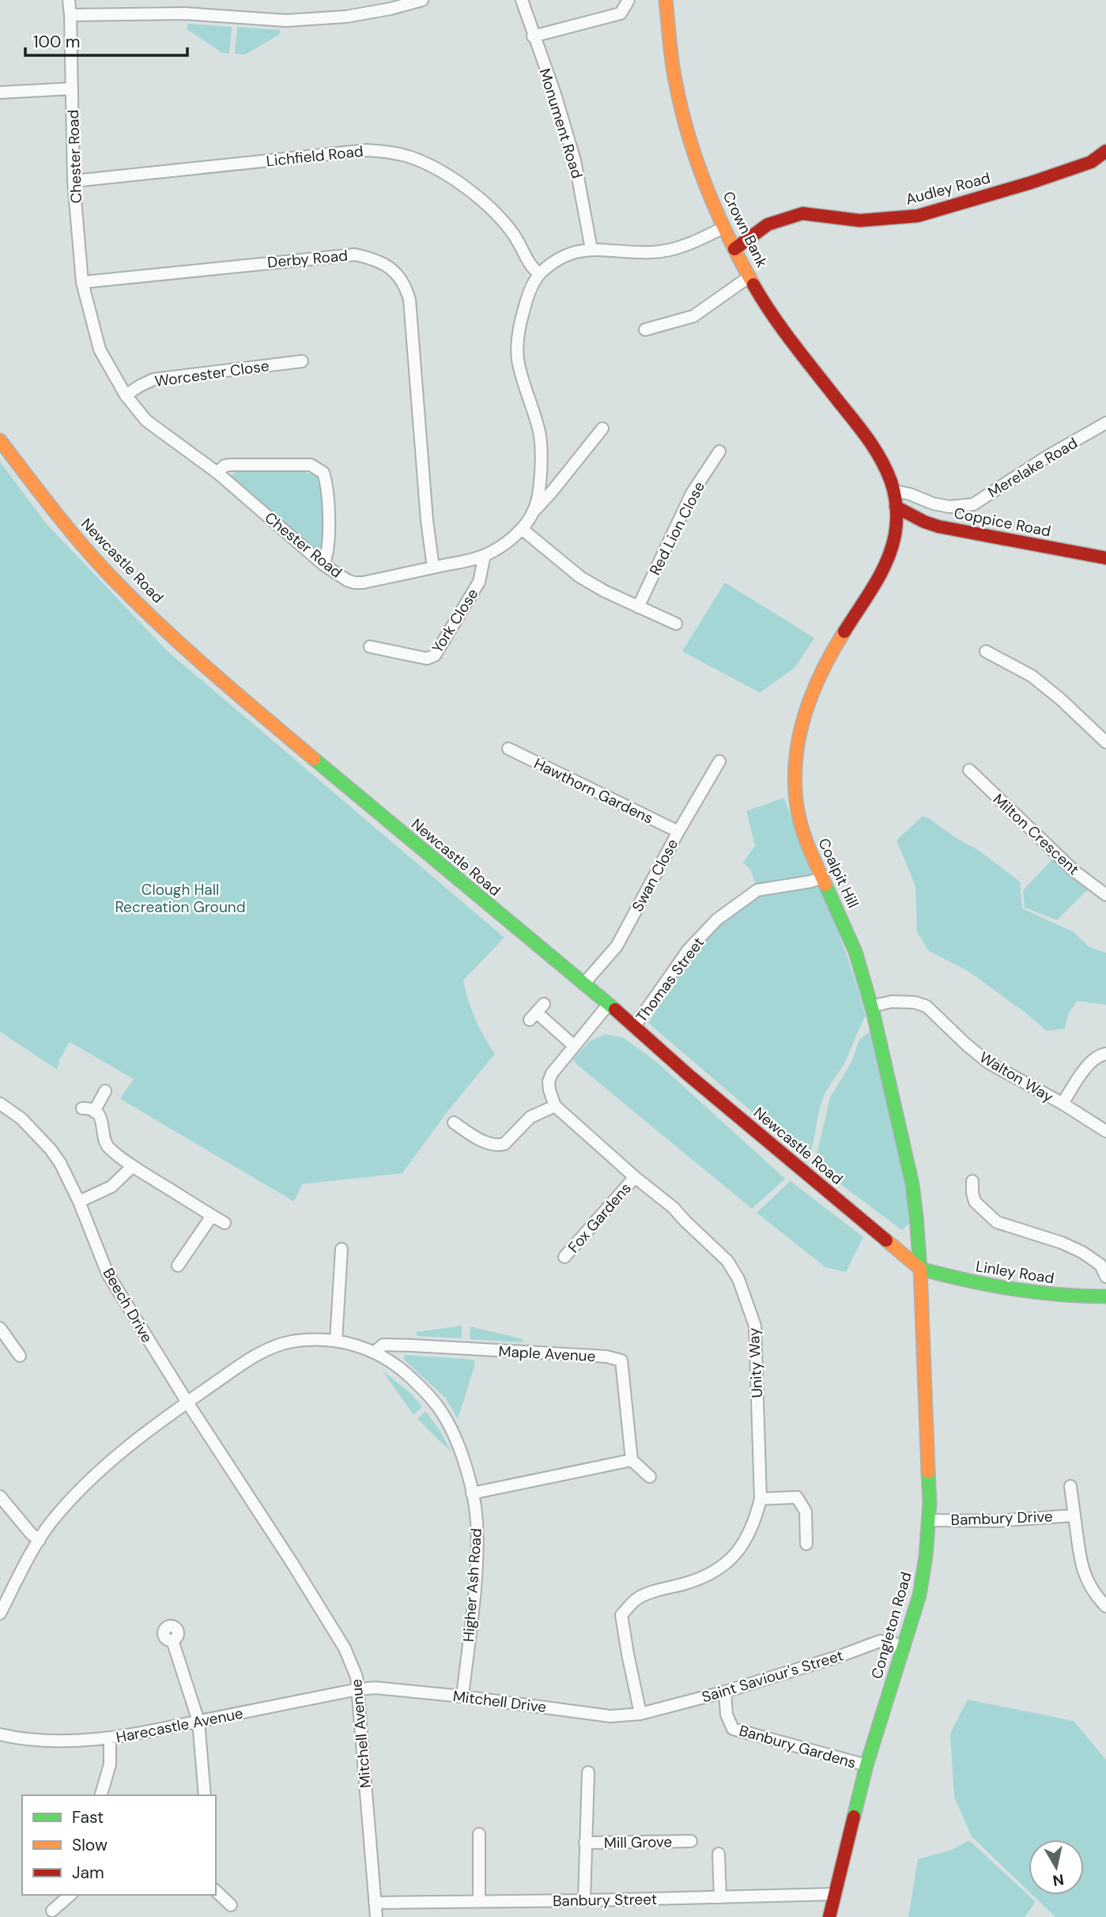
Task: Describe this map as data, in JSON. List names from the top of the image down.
{
  "streets": {
    "main road": [
      "Audley Road",
      "Crown Bank",
      "Coppice Road",
      "Newcastle Road",
      "Coalpit Hill",
      "Linley Road",
      "Congleton Road"
    ],
    "street": [
      "Monument Road",
      "Lichfield Road",
      "Chester Road",
      "Derby Road",
      "Worcester Close",
      "Merelake Road",
      "Red Lion Close",
      "York Close",
      "Hawthorn Gardens",
      "Milton Crescent",
      "Swan Close",
      "Thomas Street",
      "Walton Way",
      "Fox Gardens",
      "Beech Drive",
      "Maple Avenue",
      "Unity Way",
      "Bambury Drive",
      "Higher Ash Road",
      "Saint Saviour's Street",
      "Mitchell Drive",
      "Harecastle Avenue",
      "Mitchell Avenue",
      "Banbury Gardens",
      "Mill Grove",
      "Banbury Street"
    ]
  },
  "crossings": [
    ["Monument Road", "Chester Road"],
    ["Lichfield Road", "Chester Road"],
    ["Chester Road", "Crown Bank"],
    ["Chester Road", "Derby Road"],
    ["Chester Road", "Worcester Close"],
    ["Chester Road", "York Close"],
    ["Audley Road", "Crown Bank"],
    ["Crown Bank", "Merelake Road"],
    ["Crown Bank", "Coalpit Hill"],
    ["Merelake Road", "Coalpit Hill"],
    ["Coppice Road", "Coalpit Hill"],
    ["Newcastle Road", "Coalpit Hill"],
    ["Newcastle Road", "Swan Close"],
    ["Newcastle Road", "Thomas Street"],
    ["Newcastle Road", "Linley Road"],
    ["Newcastle Road", "Congleton Road"],
    ["Hawthorn Gardens", "Swan Close"],
    ["Coalpit Hill", "Thomas Street"],
    ["Coalpit Hill", "Walton Way"],
    ["Coalpit Hill", "Linley Road"],
    ["Coalpit Hill", "Congleton Road"],
    ["Fox Gardens", "Unity Way"],
    ["Linley Road", "Congleton Road"],
    ["Beech Drive", "Higher Ash Road"],
    ["Beech Drive", "Mitchell Avenue"],
    ["Maple Avenue", "Higher Ash Road"],
    ["Unity Way", "Saint Saviour's Street"],
    ["Unity Way", "Mitchell Drive"],
    ["Bambury Drive", "Congleton Road"],
    ["Higher Ash Road", "Mitchell Drive"],
    ["Congleton Road", "Saint Saviour's Street"],
    ["Congleton Road", "Banbury Gardens"],
    ["Congleton Road", "Banbury Street"],
    ["Saint Saviour's Street", "Mitchell Drive"],
    ["Saint Saviour's Street", "Banbury Gardens"],
    ["Mitchell Drive", "Harecastle Avenue"],
    ["Mitchell Drive", "Mitchell Avenue"],
    ["Harecastle Avenue", "Mitchell Avenue"],
    ["Mitchell Avenue", "Banbury Street"]
  ],
  "parks": ["Clough Hall Recreation Ground"],
  "legend": ["Fast", "Slow", "Jam"],
  "scale_bar": "100 m",
  "north": "bottom"
}
